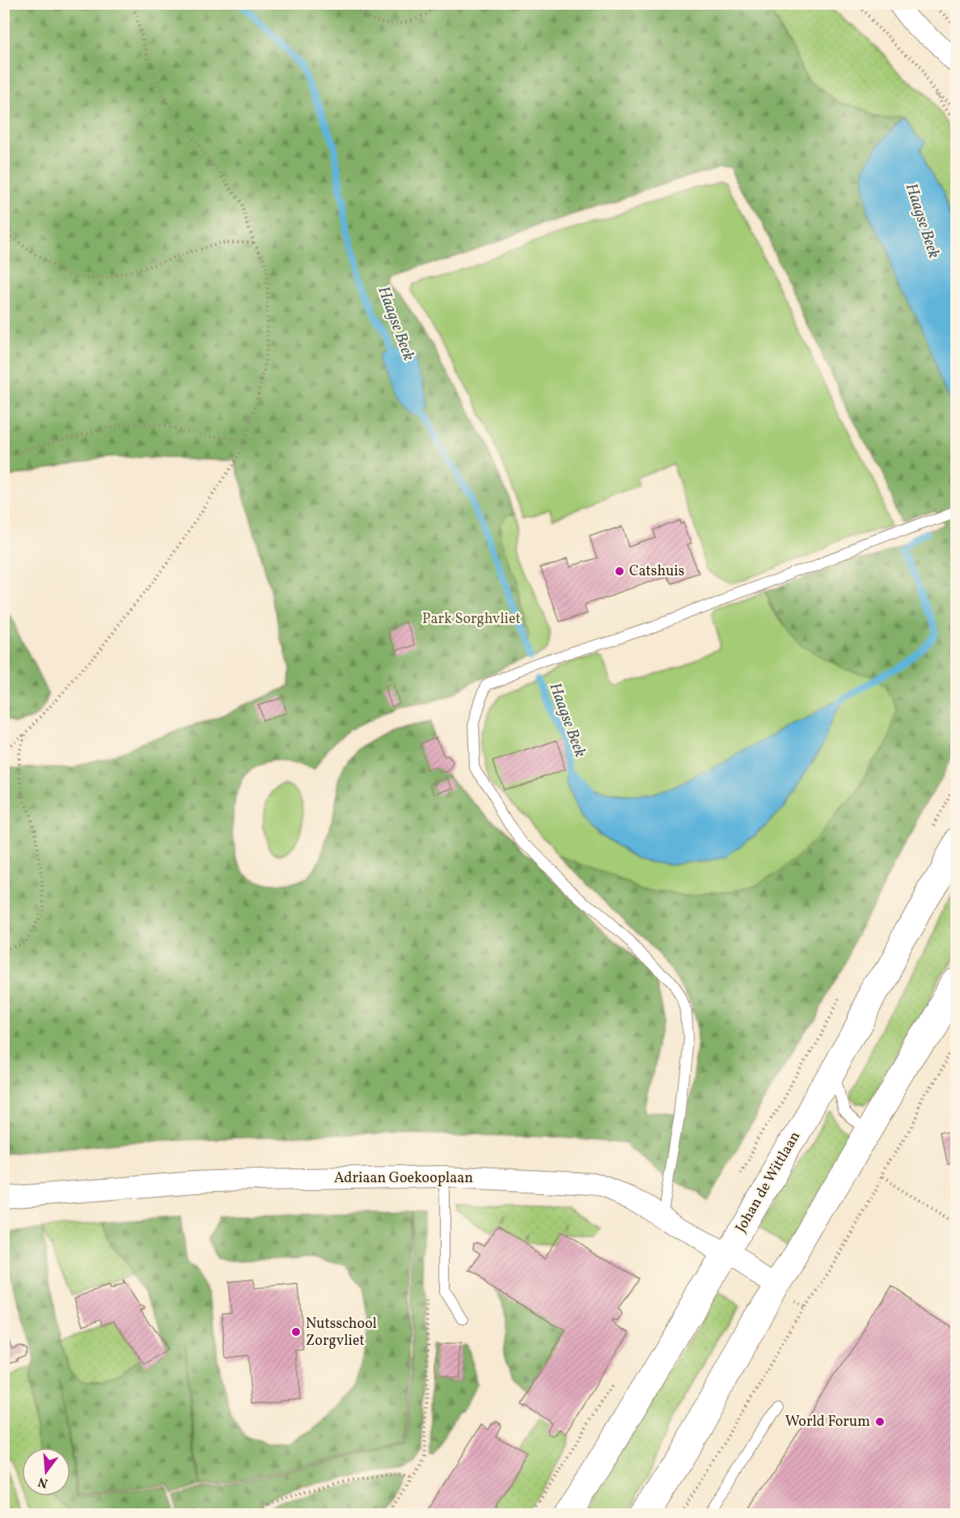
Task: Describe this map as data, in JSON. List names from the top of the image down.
{
  "streets": {
    "main road": ["Johan de Wittlaan"],
    "street": ["Adriaan Goekooplaan"]
  },
  "crossings": [
    ["Adriaan Goekooplaan", "Johan de Wittlaan"]
  ],
  "water": ["Haagse Beek"],
  "parks": ["Park Sorghvliet"],
  "places": ["Catshuis", "Nutsschool Zorgvliet", "World Forum"],
  "north": "bottom"
}
